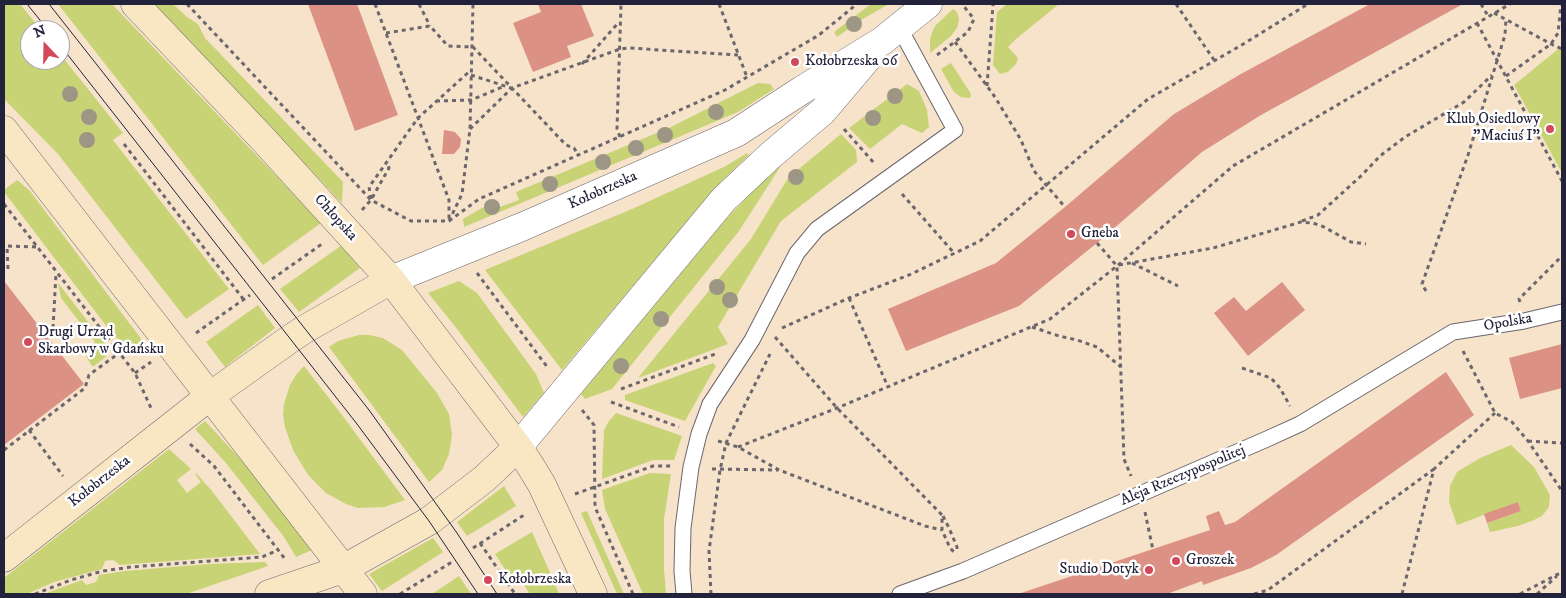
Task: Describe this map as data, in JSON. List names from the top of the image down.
{
  "streets": {
    "main road": ["Kołobrzeska", "Chłopska"],
    "lane": ["Opolska", "Aleja Rzeczypospolitej"]
  },
  "crossings": [
    ["Kołobrzeska", "Chłopska"],
    ["Opolska", "Aleja Rzeczypospolitej"]
  ],
  "places": [
    "Kołobrzeska 06",
    "Klub Osiedlowy \"Maciuś I\"",
    "Gneba",
    "Drugi Urząd Skarbowy w Gdańsku",
    "Groszek",
    "Studio Dotyk",
    "Kołobrzeska"
  ],
  "north": "top"
}
